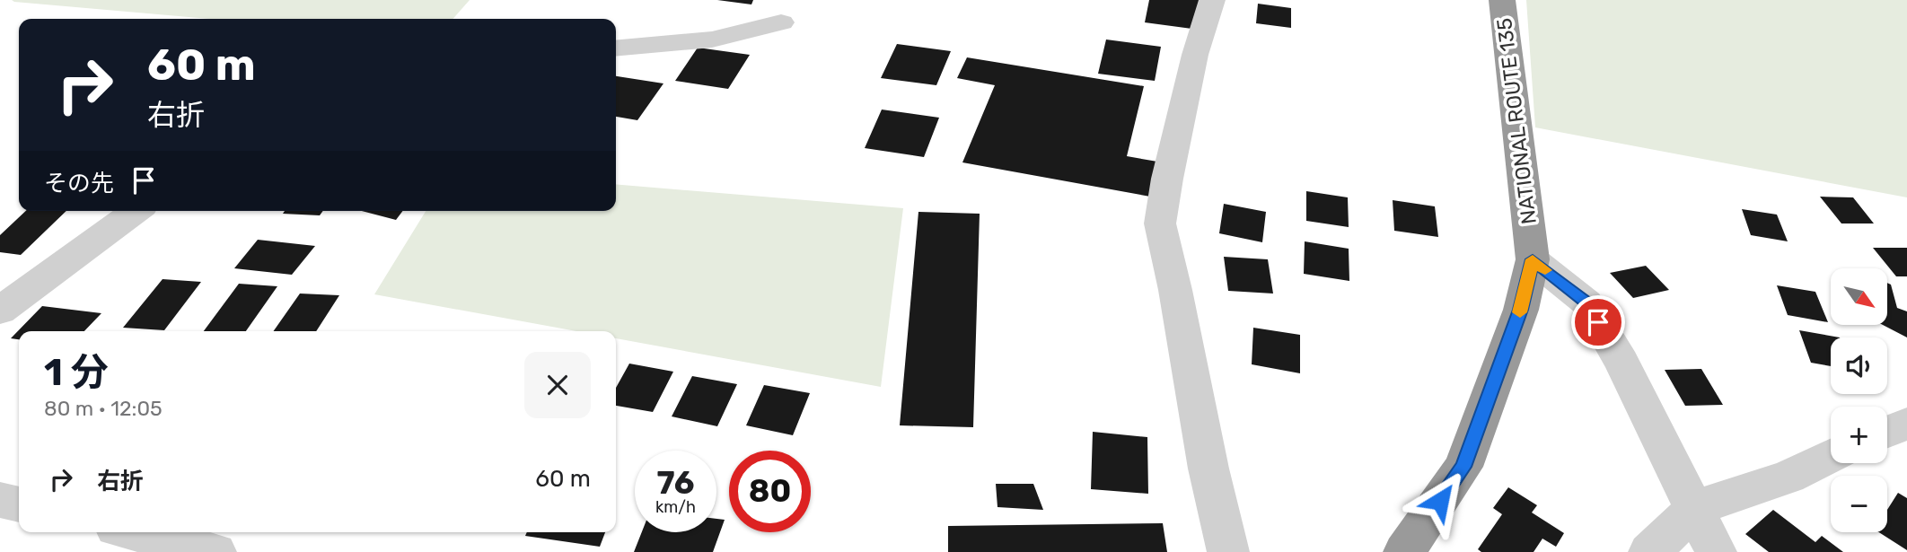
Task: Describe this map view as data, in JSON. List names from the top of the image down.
{
  "streets": {
    "highway": ["NATIONAL ROUTE 135"]
  },
  "north": "bottom right",
  "page": {
    "turn": ["60 m", "右折"],
    "then": "その先",
    "map_buttons": ["+", "−"],
    "heading": ["1 分", "80 m · 12:05"],
    "list": [
      {
        "name": "右折",
        "value": "60 m"
      }
    ],
    "speed": "76 km/h",
    "limit": "80"
  }
}
